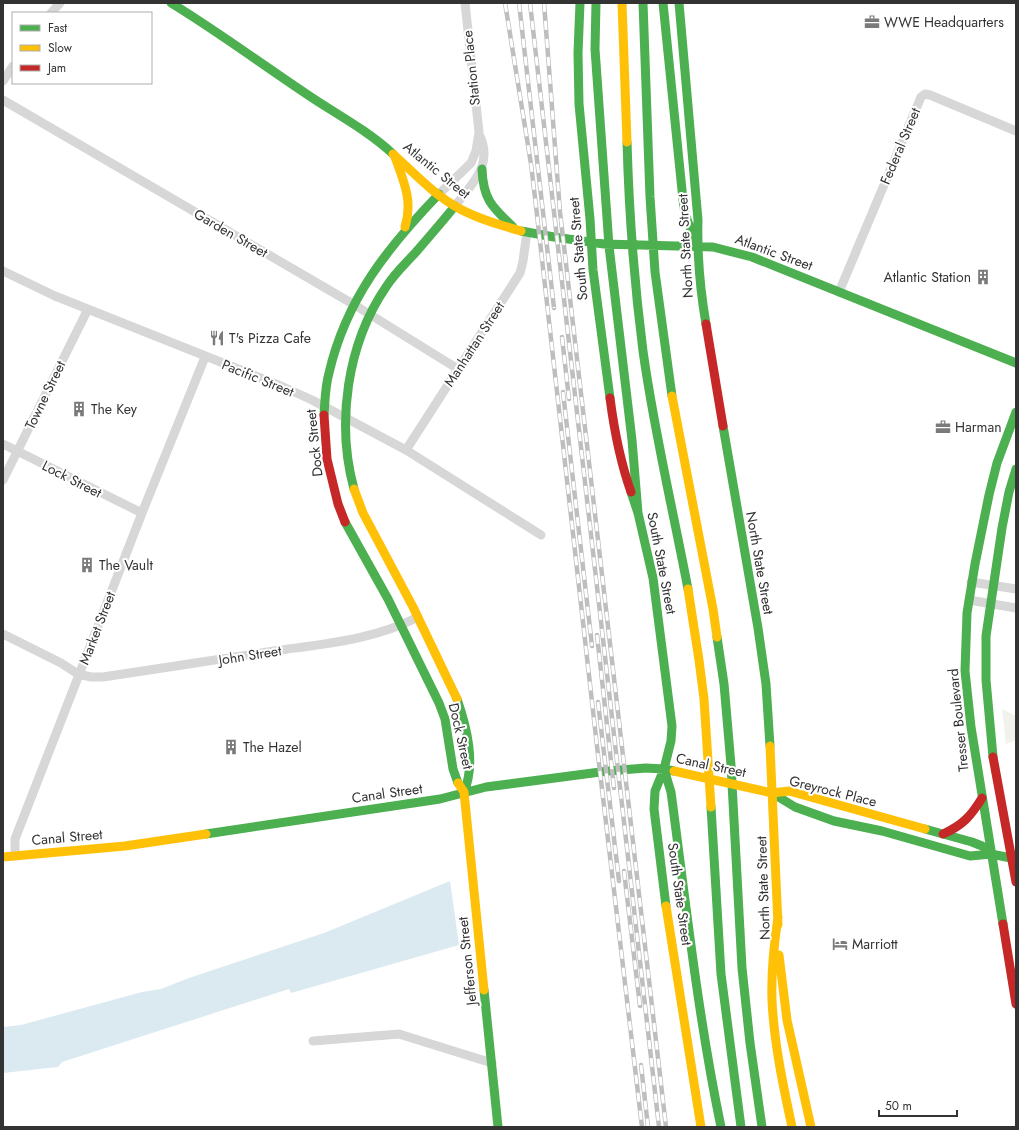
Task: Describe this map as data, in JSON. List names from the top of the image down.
{
  "streets": {
    "main road": [
      "Atlantic Street",
      "North State Street",
      "South State Street",
      "Dock Street",
      "Tresser Boulevard",
      "Canal Street",
      "Greyrock Place",
      "Jefferson Street"
    ],
    "street": [
      "Station Place",
      "Federal Street",
      "Garden Street",
      "Manhattan Street",
      "Pacific Street",
      "Towne Street",
      "Lock Street",
      "Market Street",
      "John Street"
    ]
  },
  "crossings": [
    ["Station Place", "Atlantic Street"],
    ["Station Place", "Dock Street"],
    ["Federal Street", "Atlantic Street"],
    ["Atlantic Street", "North State Street"],
    ["Atlantic Street", "South State Street"],
    ["Atlantic Street", "Manhattan Street"],
    ["Atlantic Street", "Dock Street"],
    ["Garden Street", "Manhattan Street"],
    ["Garden Street", "Dock Street"],
    ["North State Street", "Canal Street"],
    ["North State Street", "Greyrock Place"],
    ["South State Street", "Canal Street"],
    ["Manhattan Street", "Pacific Street"],
    ["Pacific Street", "Towne Street"],
    ["Pacific Street", "Dock Street"],
    ["Pacific Street", "Market Street"],
    ["Towne Street", "Lock Street"],
    ["Dock Street", "John Street"],
    ["Dock Street", "Canal Street"],
    ["Dock Street", "Jefferson Street"],
    ["Lock Street", "Market Street"],
    ["Market Street", "John Street"],
    ["Market Street", "Canal Street"],
    ["Tresser Boulevard", "Greyrock Place"],
    ["Canal Street", "Greyrock Place"],
    ["Canal Street", "Jefferson Street"]
  ],
  "places": {
    "office": ["WWE Headquarters", "Harman"],
    "building": [
      "Atlantic Station",
      "The Key",
      "The Vault",
      "The Hazel"
    ],
    "restaurant": ["T's Pizza Cafe"],
    "hotel": ["Marriott"]
  },
  "legend": ["Fast", "Slow", "Jam"],
  "scale_bar": "50 m"
}
